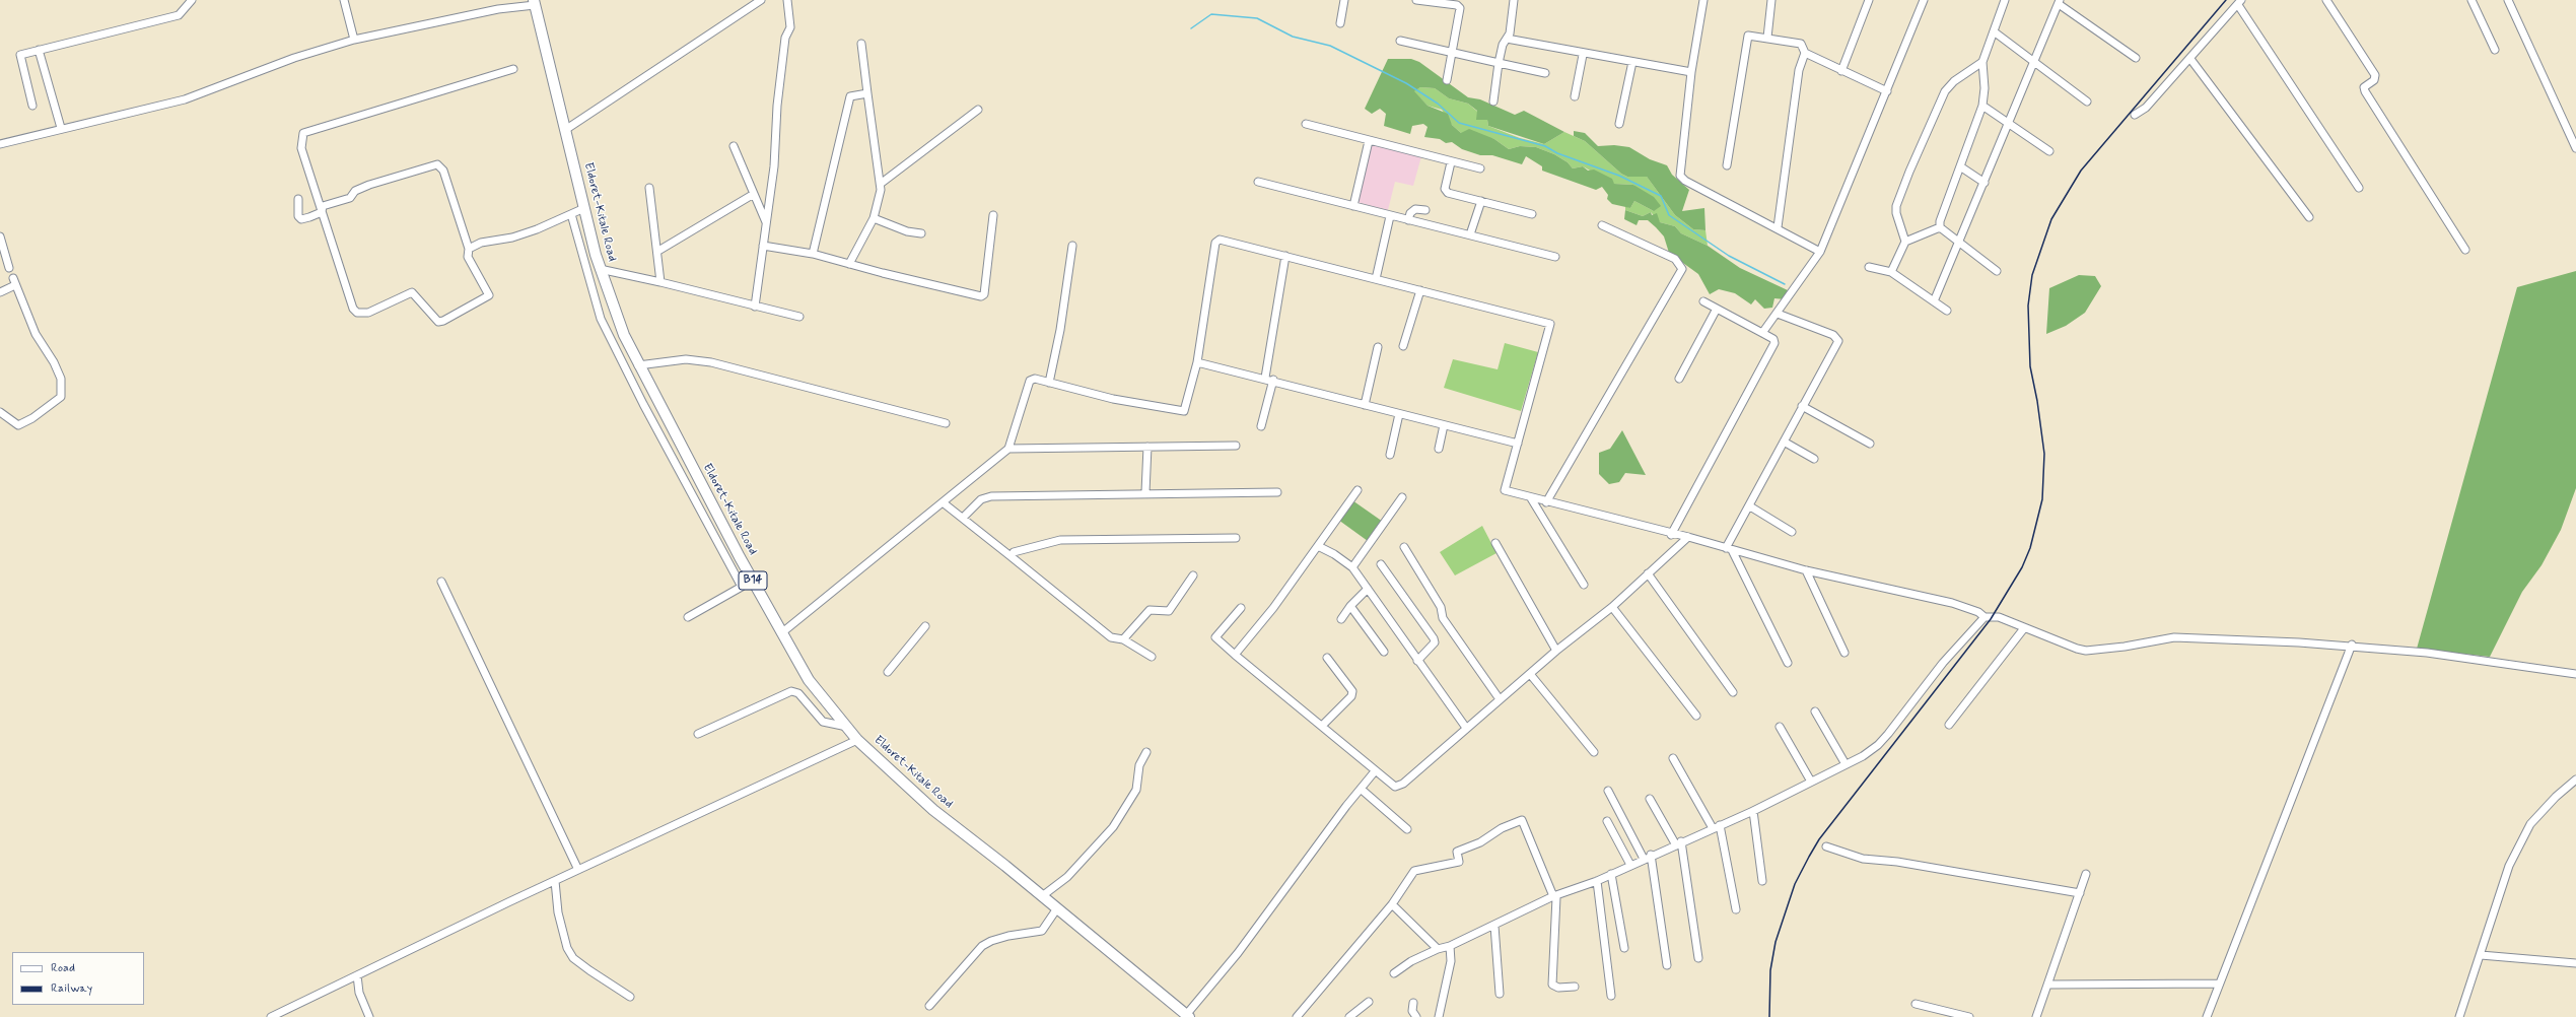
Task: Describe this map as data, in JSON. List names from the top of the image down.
{
  "streets": {
    "highway": ["Eldoret-Kitale Road", "B14"]
  },
  "legend": ["Road", "Railway"]
}
